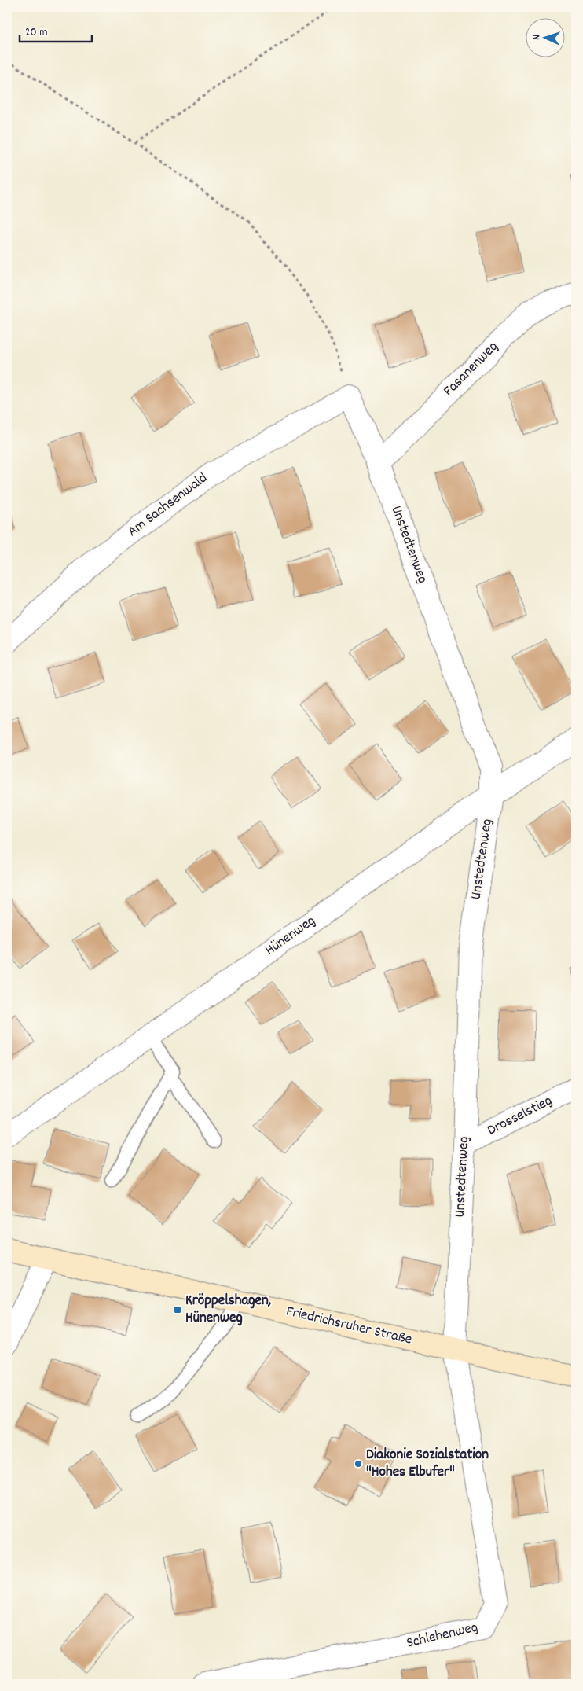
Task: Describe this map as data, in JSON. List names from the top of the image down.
{
  "streets": {
    "main road": ["Friedrichsruher Straße"],
    "street": [
      "Fasanenweg",
      "Am Sachsenwald",
      "Unstedtenweg",
      "Hünenweg",
      "Drosselstieg",
      "Schlehenweg"
    ]
  },
  "crossings": [
    ["Fasanenweg", "Unstedtenweg"],
    ["Am Sachsenwald", "Unstedtenweg"],
    ["Unstedtenweg", "Hünenweg"],
    ["Unstedtenweg", "Drosselstieg"],
    ["Unstedtenweg", "Friedrichsruher Straße"],
    ["Unstedtenweg", "Schlehenweg"],
    ["Friedrichsruher Straße", "Schlehenweg"]
  ],
  "places": {
    "transit": ["Kröppelshagen, Hünenweg"],
    "other": ["Diakonie Sozialstation \"Hohes Elbufer\""]
  },
  "scale_bar": "20 m",
  "north": "left"
}
